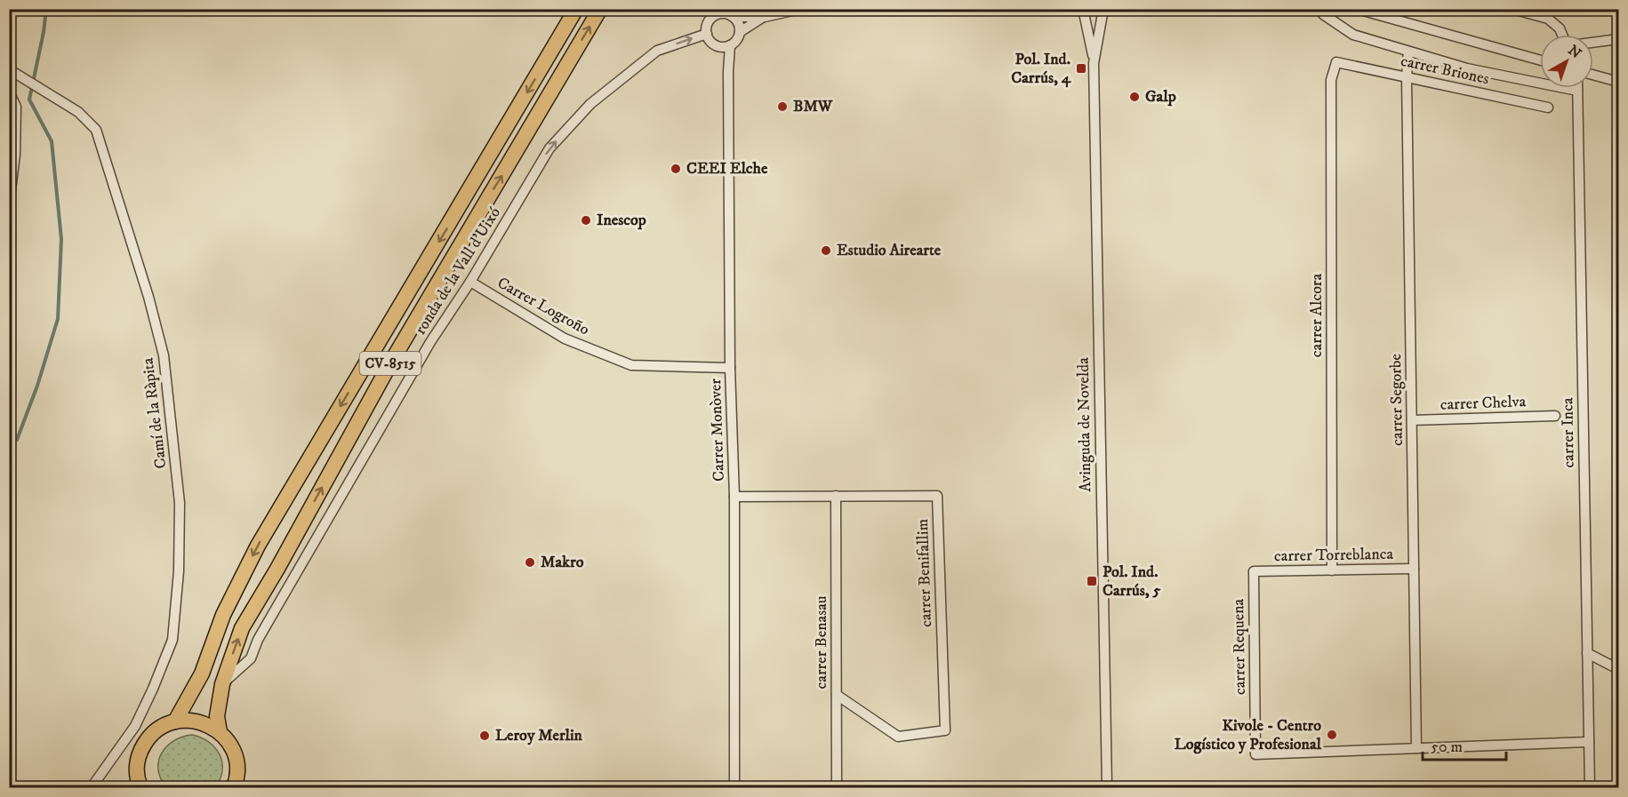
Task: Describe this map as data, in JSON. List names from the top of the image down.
{
  "streets": {
    "main road": ["CV-8515"],
    "street": [
      "carrer Briones",
      "ronda de la Vall d'Uixó",
      "Carrer Logroño",
      "carrer Alcora",
      "carrer Segorbe",
      "carrer Chelva",
      "Camí de la Ràpita",
      "Avinguda de Novelda",
      "Carrer Monòver",
      "carrer Inca",
      "carrer Torreblanca",
      "carrer Benifallim",
      "carrer Benasau",
      "carrer Requena"
    ]
  },
  "crossings": [
    ["carrer Briones", "carrer Alcora"],
    ["carrer Briones", "carrer Segorbe"],
    ["ronda de la Vall d'Uixó", "Carrer Logroño"],
    ["ronda de la Vall d'Uixó", "CV-8515"],
    ["ronda de la Vall d'Uixó", "Carrer Monòver"],
    ["Carrer Logroño", "Carrer Monòver"],
    ["carrer Alcora", "carrer Torreblanca"],
    ["carrer Segorbe", "carrer Chelva"],
    ["carrer Segorbe", "carrer Torreblanca"],
    ["carrer Segorbe", "carrer Requena"],
    ["Carrer Monòver", "carrer Benifallim"],
    ["carrer Torreblanca", "carrer Requena"],
    ["carrer Benifallim", "carrer Benasau"]
  ],
  "one_way": ["ronda de la Vall d'Uixó"],
  "places": {
    "transit": ["Pol. Ind. Carrús, 4", "Pol. Ind. Carrús, 5"],
    "other": [
      "Galp",
      "BMW",
      "CEEI Elche",
      "Inescop",
      "Estudio Airearte",
      "Makro",
      "Kivole - Centro Logístico y Profesional",
      "Leroy Merlin"
    ]
  },
  "scale_bar": "50 m",
  "north": "top right"
}
